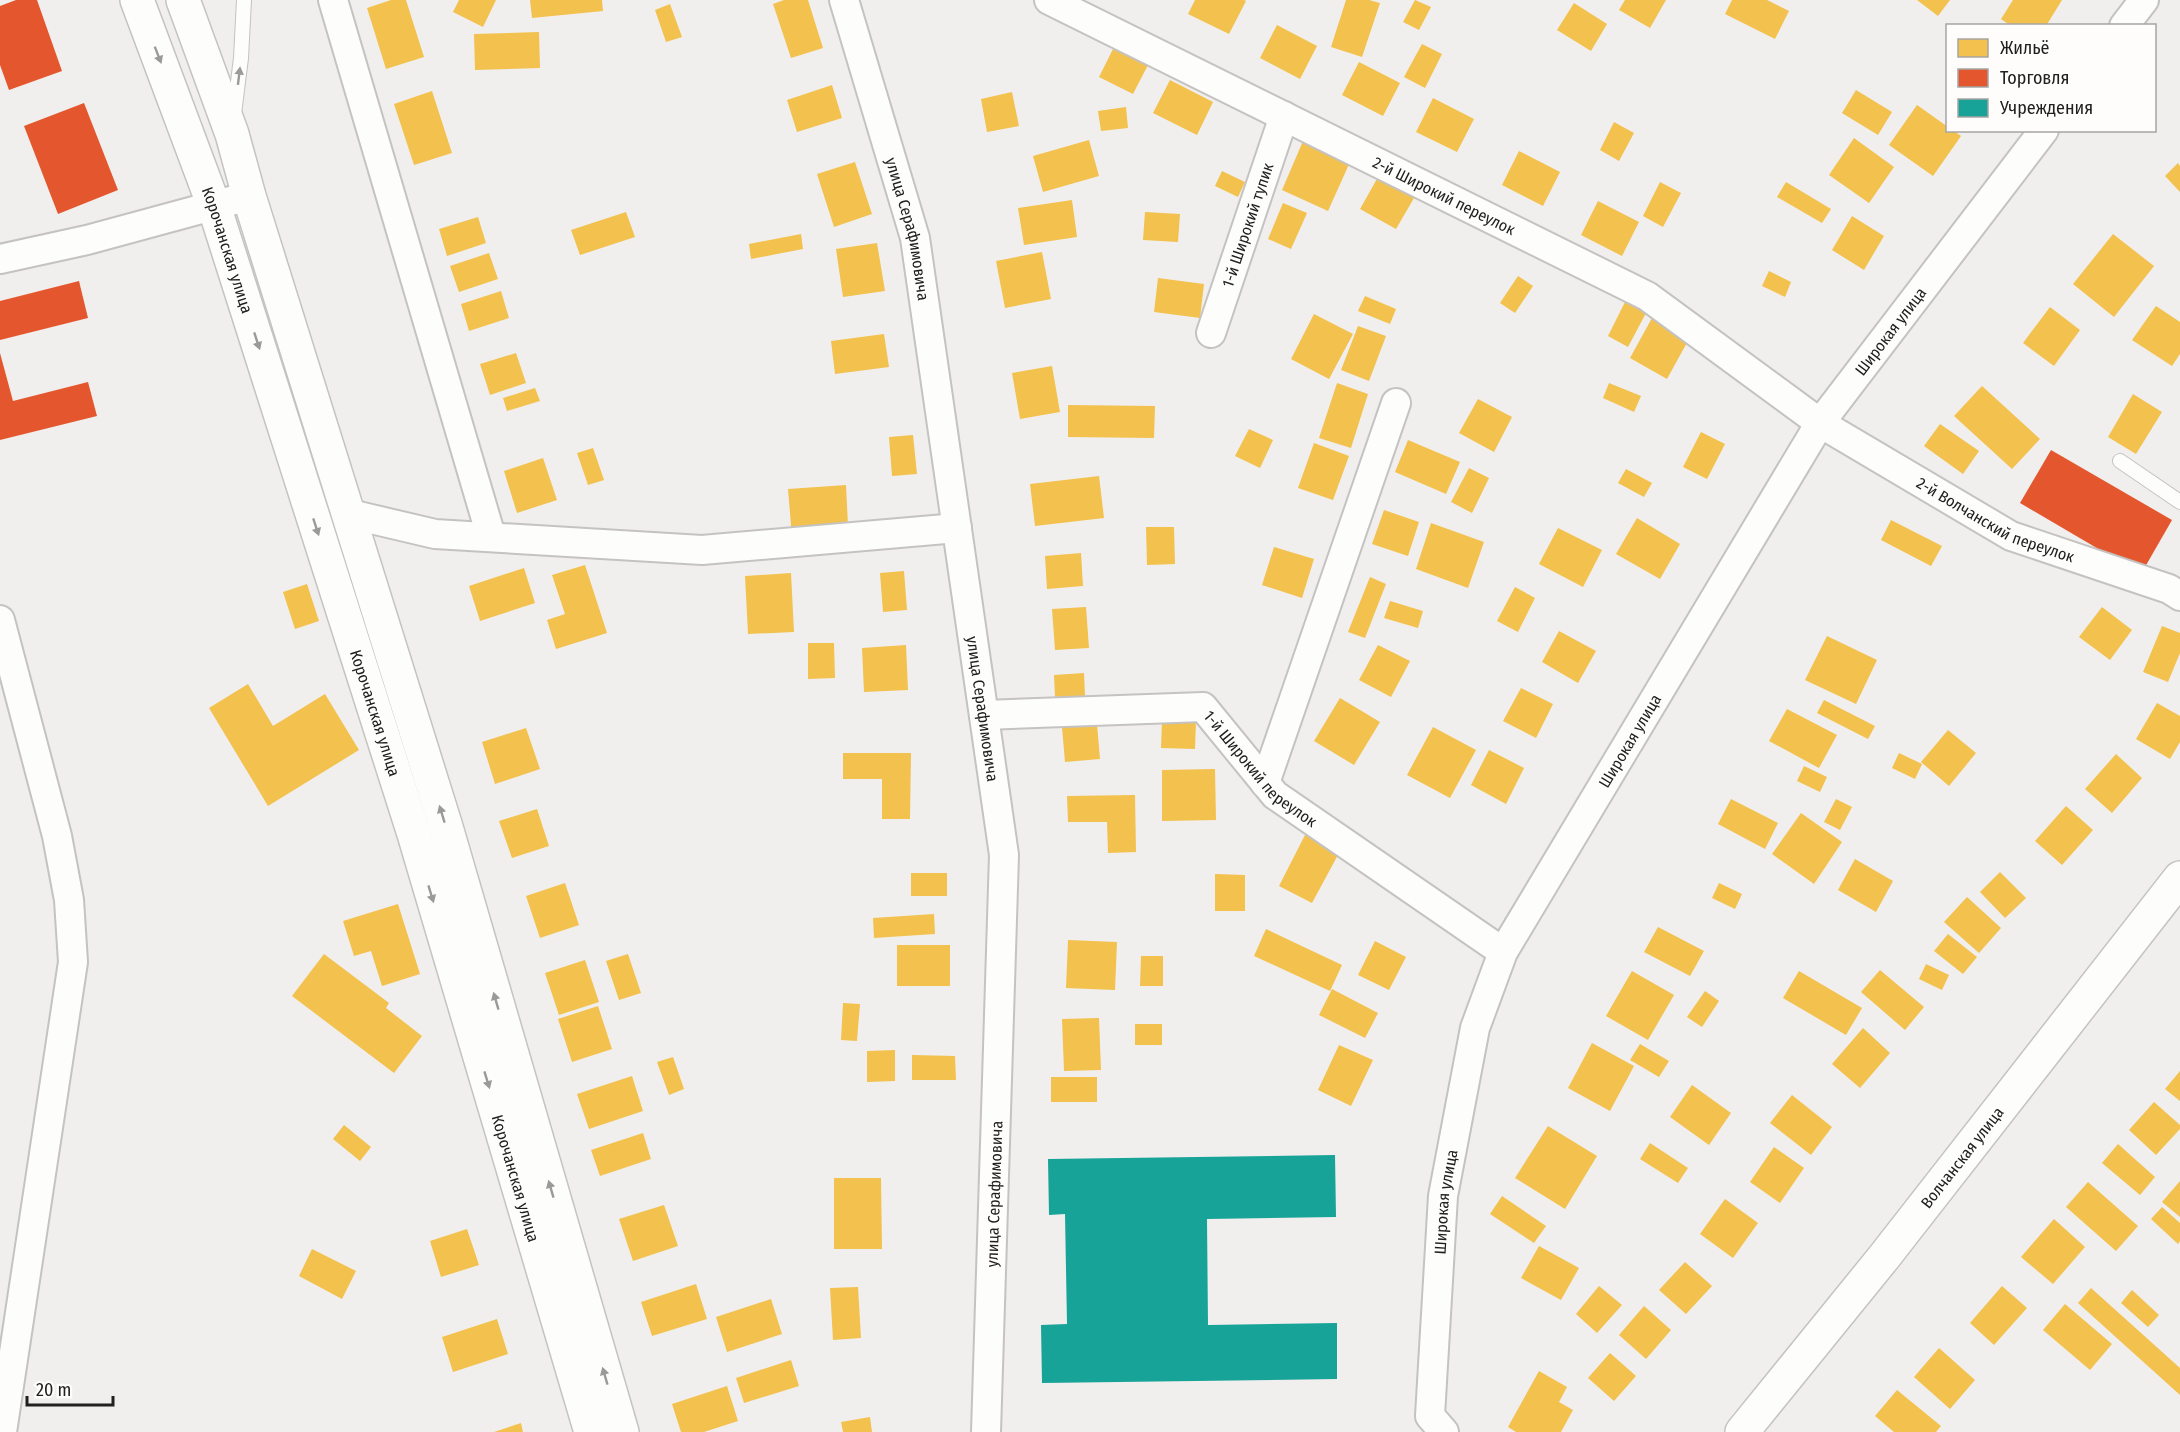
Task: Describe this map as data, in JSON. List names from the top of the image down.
{
  "streets": {
    "main road": ["Корочанская улица", "Волчанская улица"],
    "street": [
      "2-й Широкий переулок",
      "1-й Широкий тупик",
      "улица Серафимовича",
      "Широкая улица",
      "2-й Волчанский переулок",
      "1-й Широкий переулок"
    ]
  },
  "crossings": [
    ["2-й Широкий переулок", "1-й Широкий тупик"],
    ["2-й Широкий переулок", "Широкая улица"],
    ["2-й Широкий переулок", "2-й Волчанский переулок"],
    ["улица Серафимовича", "1-й Широкий переулок"],
    ["Широкая улица", "2-й Волчанский переулок"],
    ["Широкая улица", "1-й Широкий переулок"]
  ],
  "legend": ["Жильё", "Торговля", "Учреждения"],
  "scale_bar": "20 m"
}
